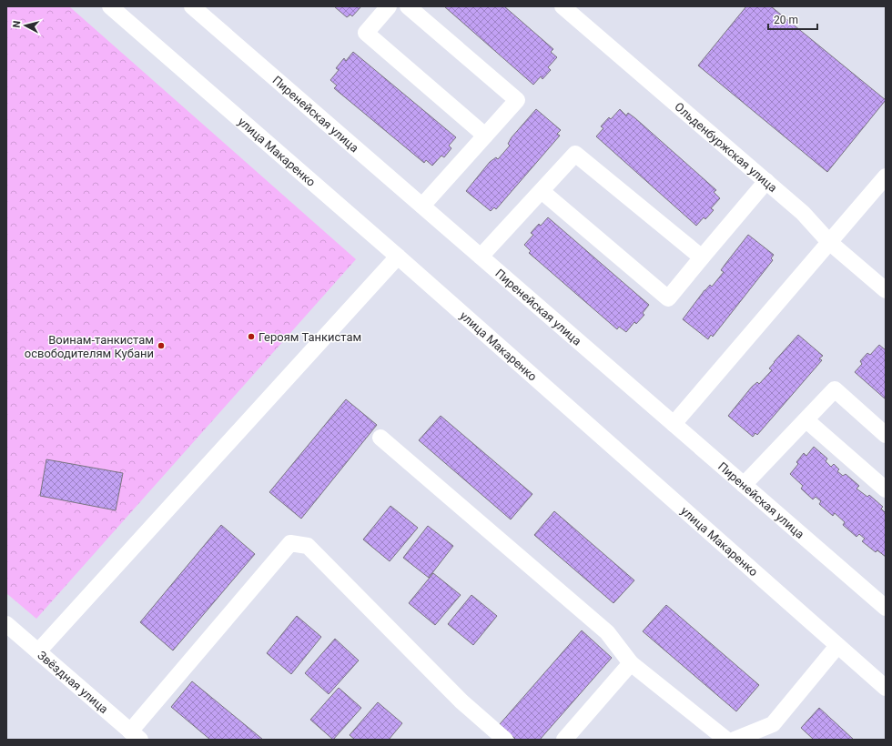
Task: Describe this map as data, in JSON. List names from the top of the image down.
{
  "streets": {
    "street": [
      "Пиренейская улица",
      "Ольденбуржская улица",
      "улица Макаренко",
      "Звёздная улица"
    ]
  },
  "places": ["Героям Танкистам", "Воинам-танкистам освободителям Кубани"],
  "scale_bar": "20 m",
  "north": "left"
}
